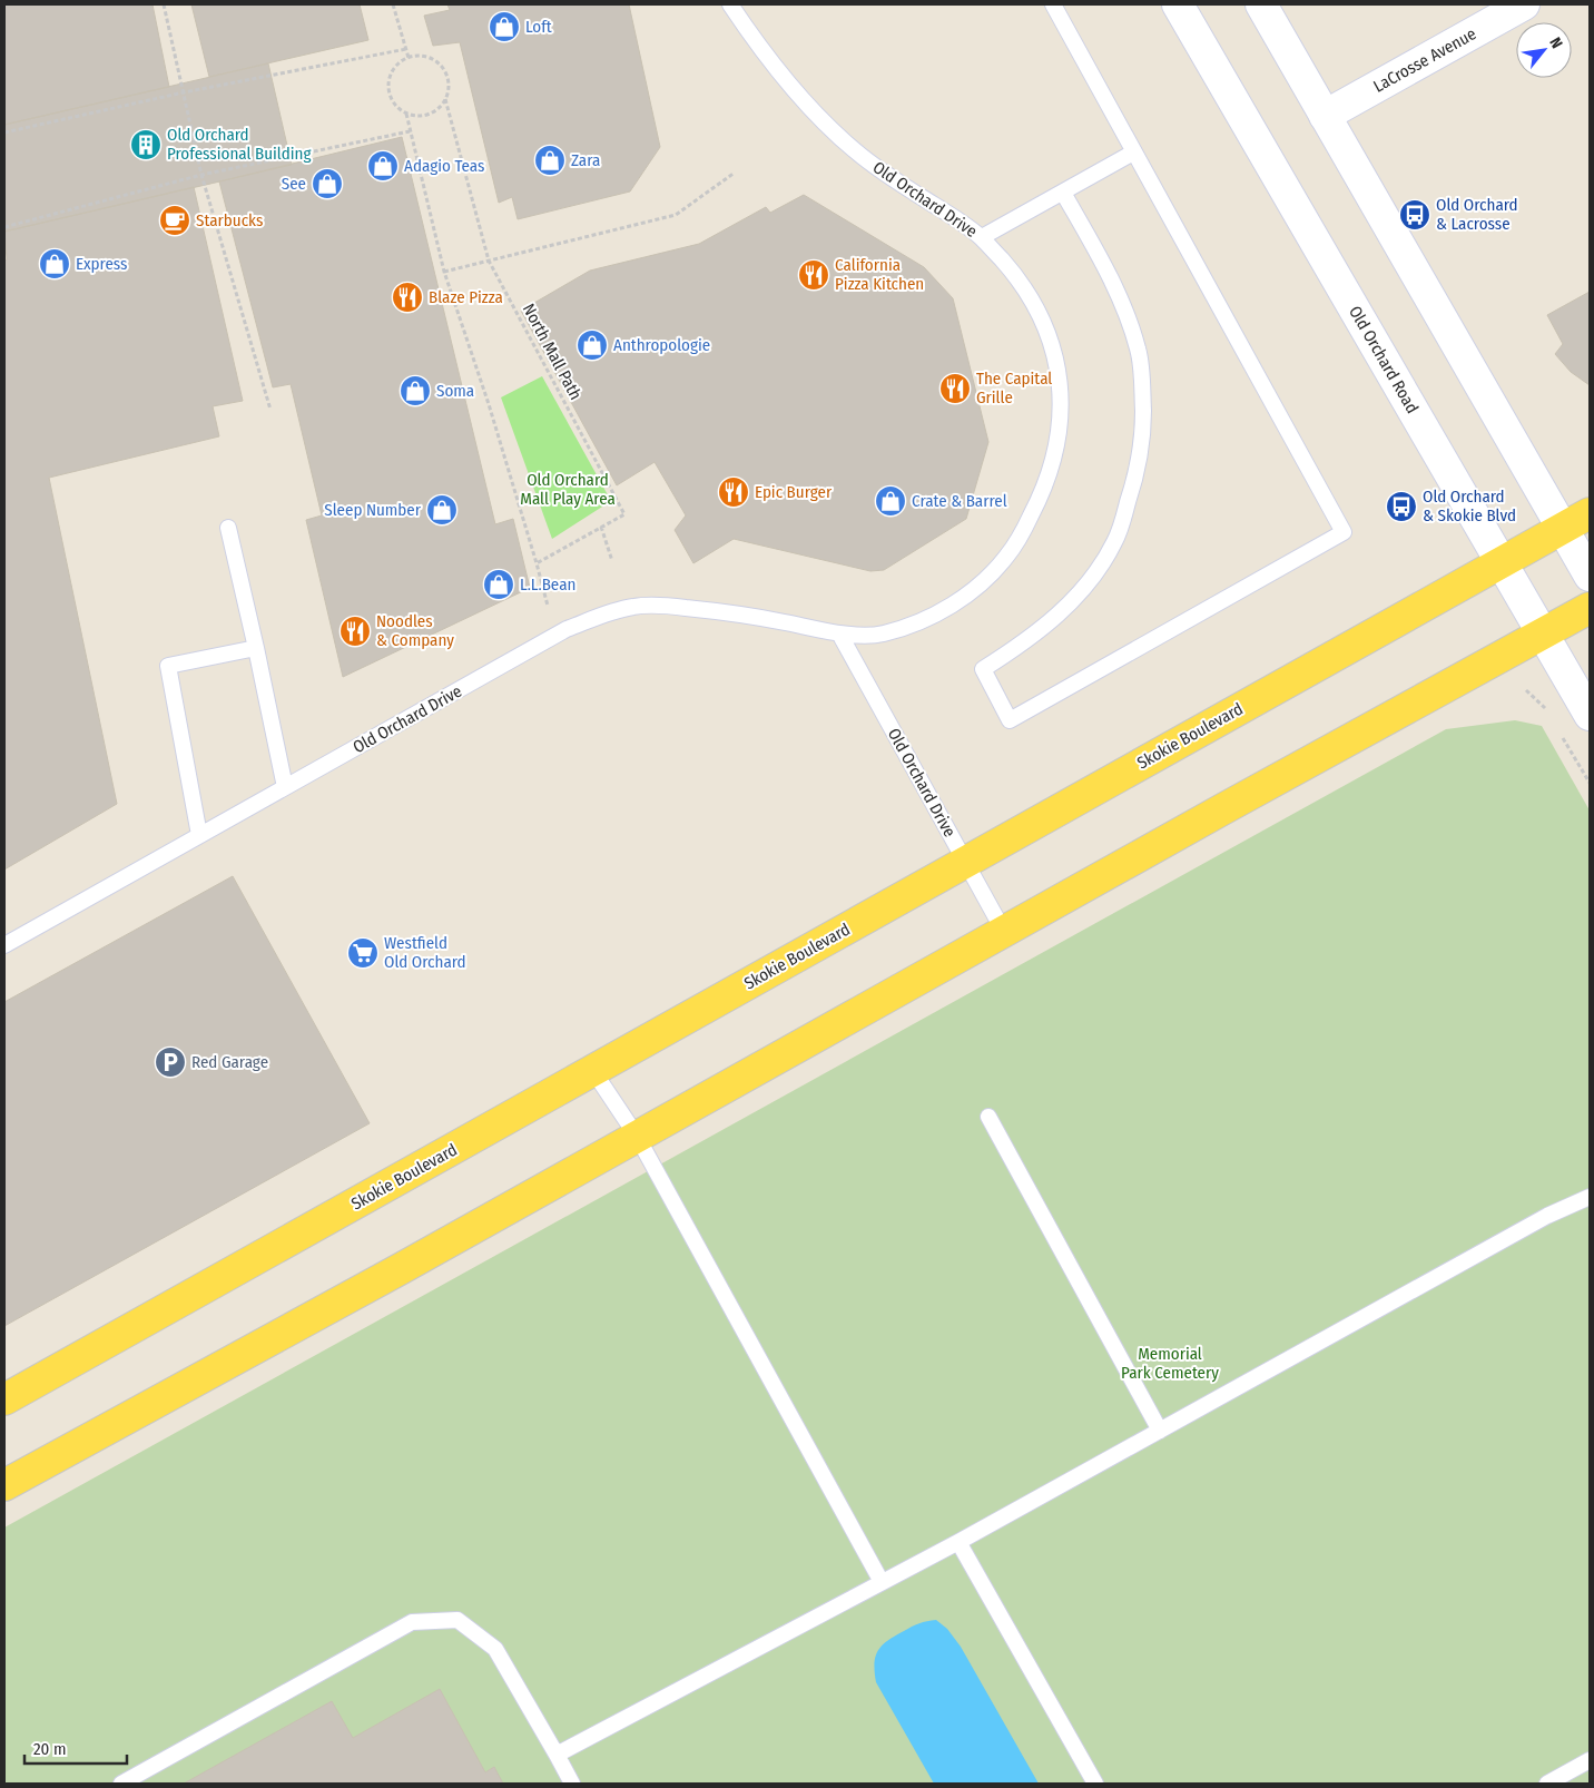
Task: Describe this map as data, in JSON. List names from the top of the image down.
{
  "streets": {
    "main road": ["LaCrosse Avenue", "Old Orchard Road", "Skokie Boulevard"],
    "lane": ["Old Orchard Drive"],
    "path": ["North Mall Path"]
  },
  "crossings": [
    ["Old Orchard Drive", "Skokie Boulevard"],
    ["Old Orchard Road", "Skokie Boulevard"]
  ],
  "parks": ["Old Orchard Mall Play Area", "Memorial Park Cemetery"],
  "places": {
    "shop": [
      "Loft",
      "Zara",
      "Adagio Teas",
      "See",
      "Express",
      "Anthropologie",
      "Soma",
      "Crate & Barrel",
      "Sleep Number",
      "L.L.Bean"
    ],
    "building": ["Old Orchard Professional Building"],
    "bus stop": ["Old Orchard & Lacrosse", "Old Orchard & Skokie Blvd"],
    "cafe": ["Starbucks"],
    "restaurant": [
      "California Pizza Kitchen",
      "Blaze Pizza",
      "The Capital Grille",
      "Epic Burger",
      "Noodles & Company"
    ],
    "supermarket": ["Westfield Old Orchard"],
    "parking": ["Red Garage"]
  },
  "scale_bar": "20 m",
  "north": "top right"
}
